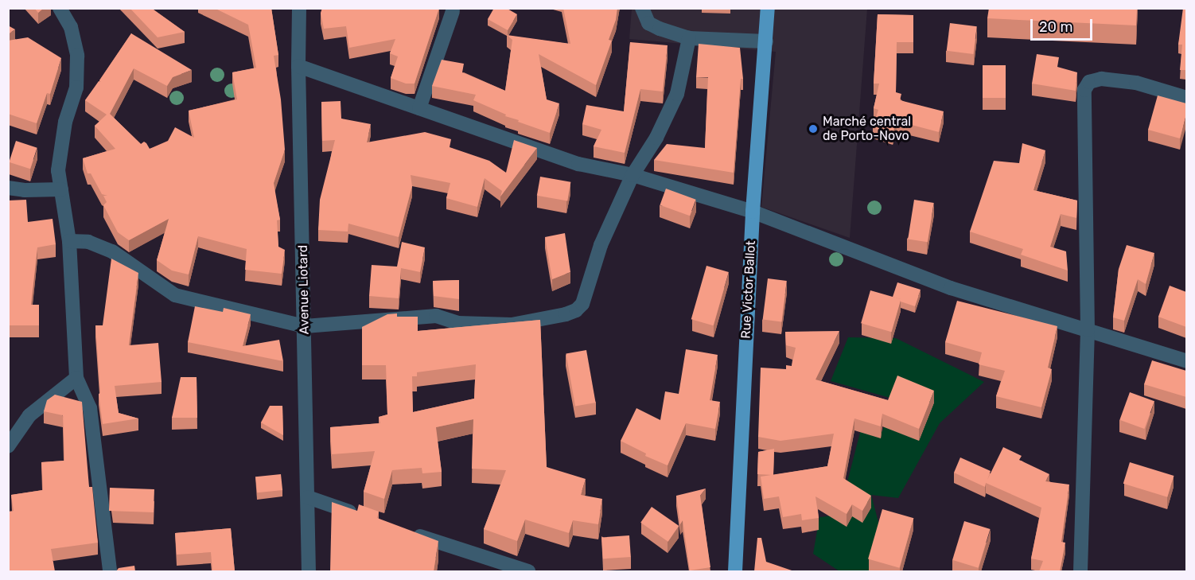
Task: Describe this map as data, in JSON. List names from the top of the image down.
{
  "streets": {
    "main road": ["Rue Victor Ballot"],
    "street": ["Avenue Liotard"]
  },
  "places": ["Marché central de Porto-Novo"],
  "scale_bar": "20 m"
}
